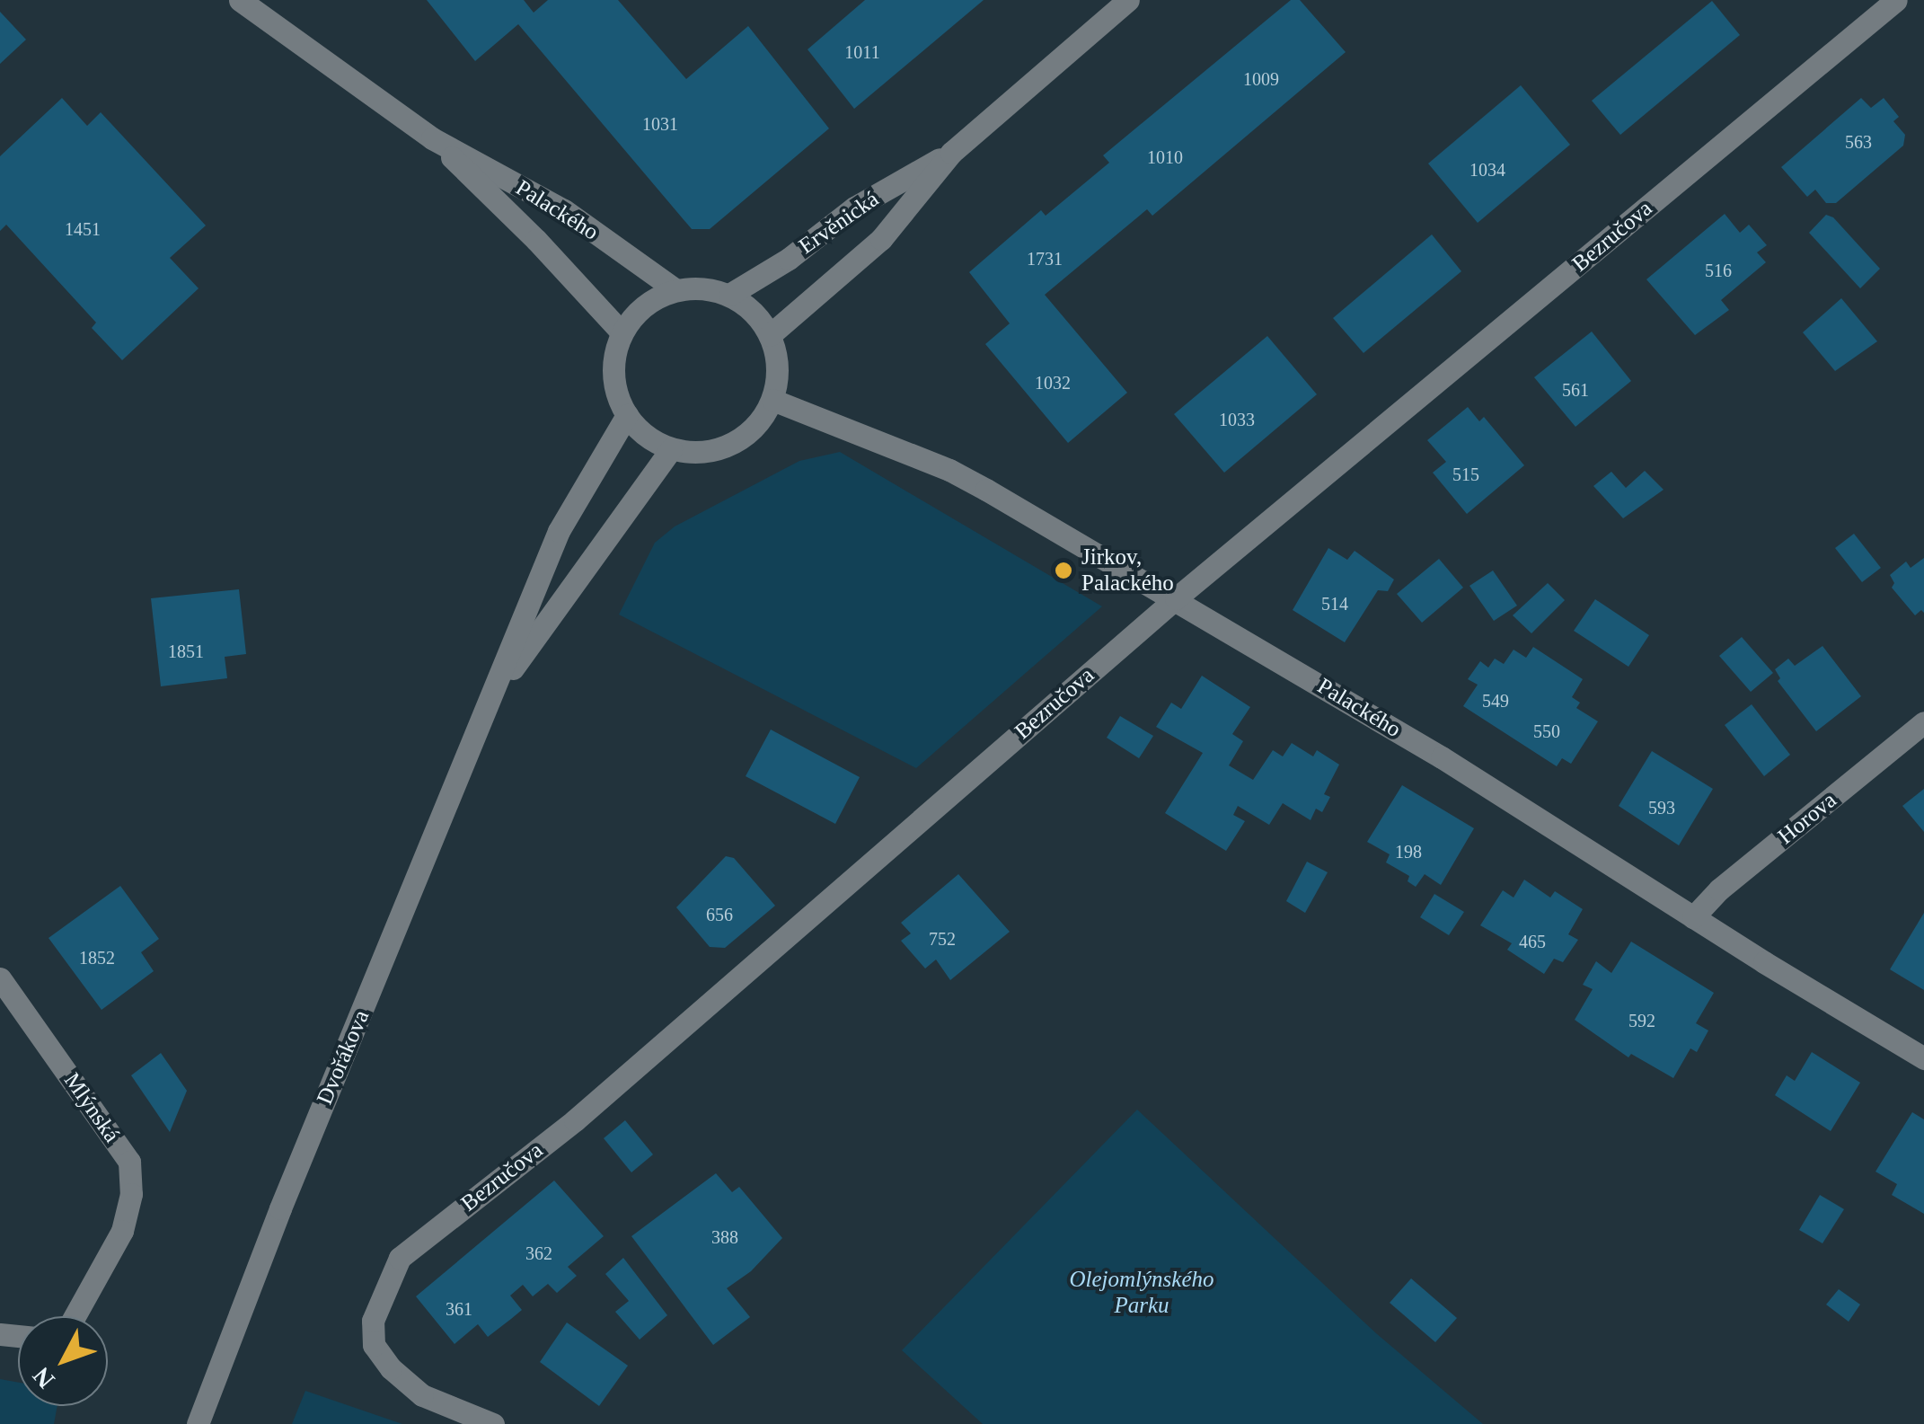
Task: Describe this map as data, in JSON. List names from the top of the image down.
{
  "streets": {
    "street": [
      "Palackého",
      "Ervěnická",
      "Bezručova",
      "Horova",
      "Dvořákova",
      "Mlýnská"
    ]
  },
  "crossings": [
    ["Palackého", "Ervěnická"],
    ["Palackého", "Bezručova"],
    ["Palackého", "Horova"],
    ["Palackého", "Dvořákova"],
    ["Ervěnická", "Dvořákova"]
  ],
  "parks": ["Olejomlýnského Parku"],
  "places": ["Jirkov, Palackého"],
  "house_numbers": [
    "1011",
    "1009",
    "1031",
    "563",
    "1010",
    "1034",
    "1451",
    "1731",
    "516",
    "1032",
    "561",
    "1033",
    "515",
    "514",
    "1851",
    "549",
    "550",
    "593",
    "198",
    "656",
    "752",
    "465",
    "1852",
    "592",
    "388",
    "362",
    "361"
  ],
  "north": "bottom left"
}
